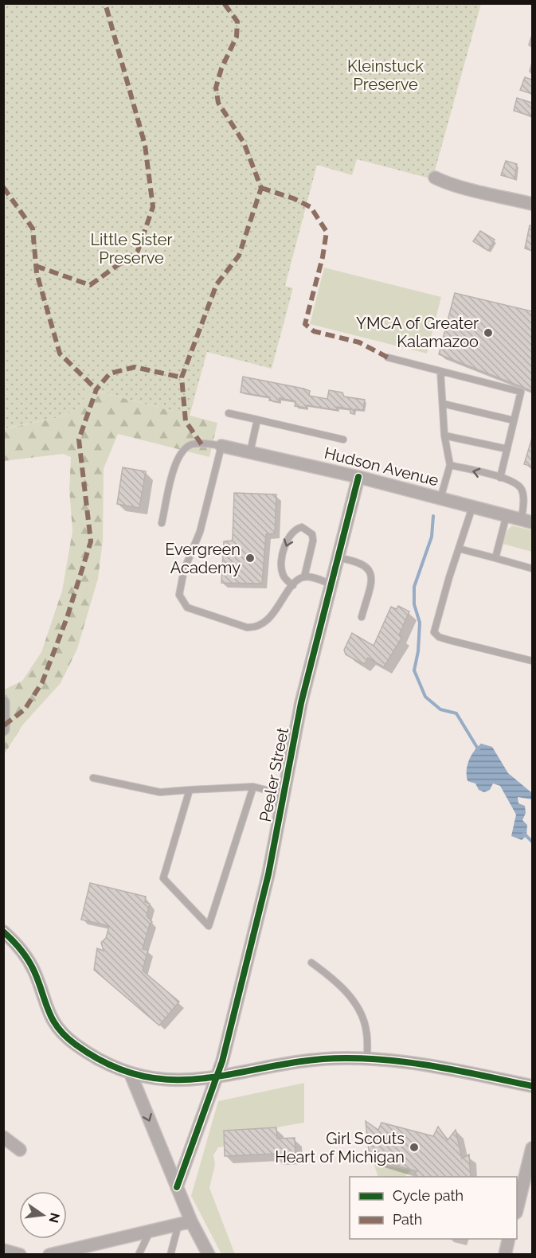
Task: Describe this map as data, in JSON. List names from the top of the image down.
{
  "streets": {
    "street": ["Hudson Avenue", "Peeler Street"]
  },
  "crossings": [
    ["Hudson Avenue", "Peeler Street"]
  ],
  "parks": ["Kleinstuck Preserve", "Little Sister Preserve"],
  "places": ["YMCA of Greater Kalamazoo", "Evergreen Academy", "Girl Scouts Heart of Michigan"],
  "legend": ["Cycle path", "Path"],
  "north": "right"
}
